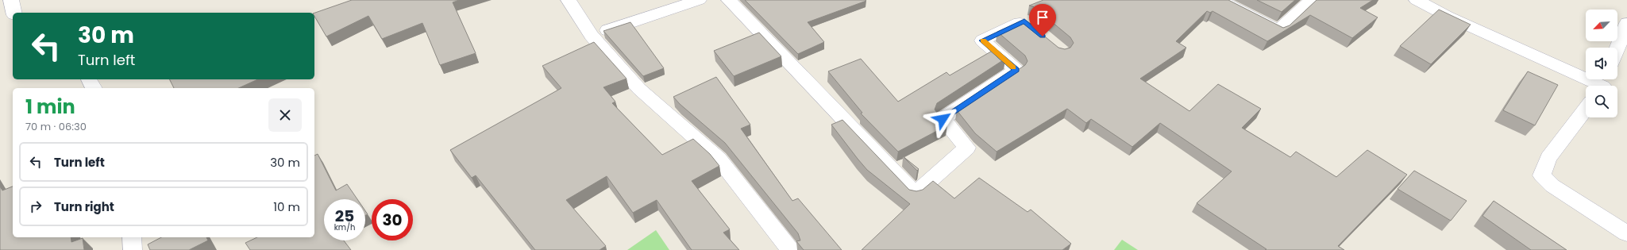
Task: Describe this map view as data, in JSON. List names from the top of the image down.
{
  "north": "bottom left",
  "page": {
    "turn": ["30 m", "Turn left"],
    "heading": ["1 min", "70 m · 06:30"],
    "list": [
      {
        "name": "Turn left",
        "value": "30 m"
      },
      {
        "name": "Turn right",
        "value": "10 m"
      }
    ],
    "speed": "25 km/h",
    "limit": "30"
  }
}
